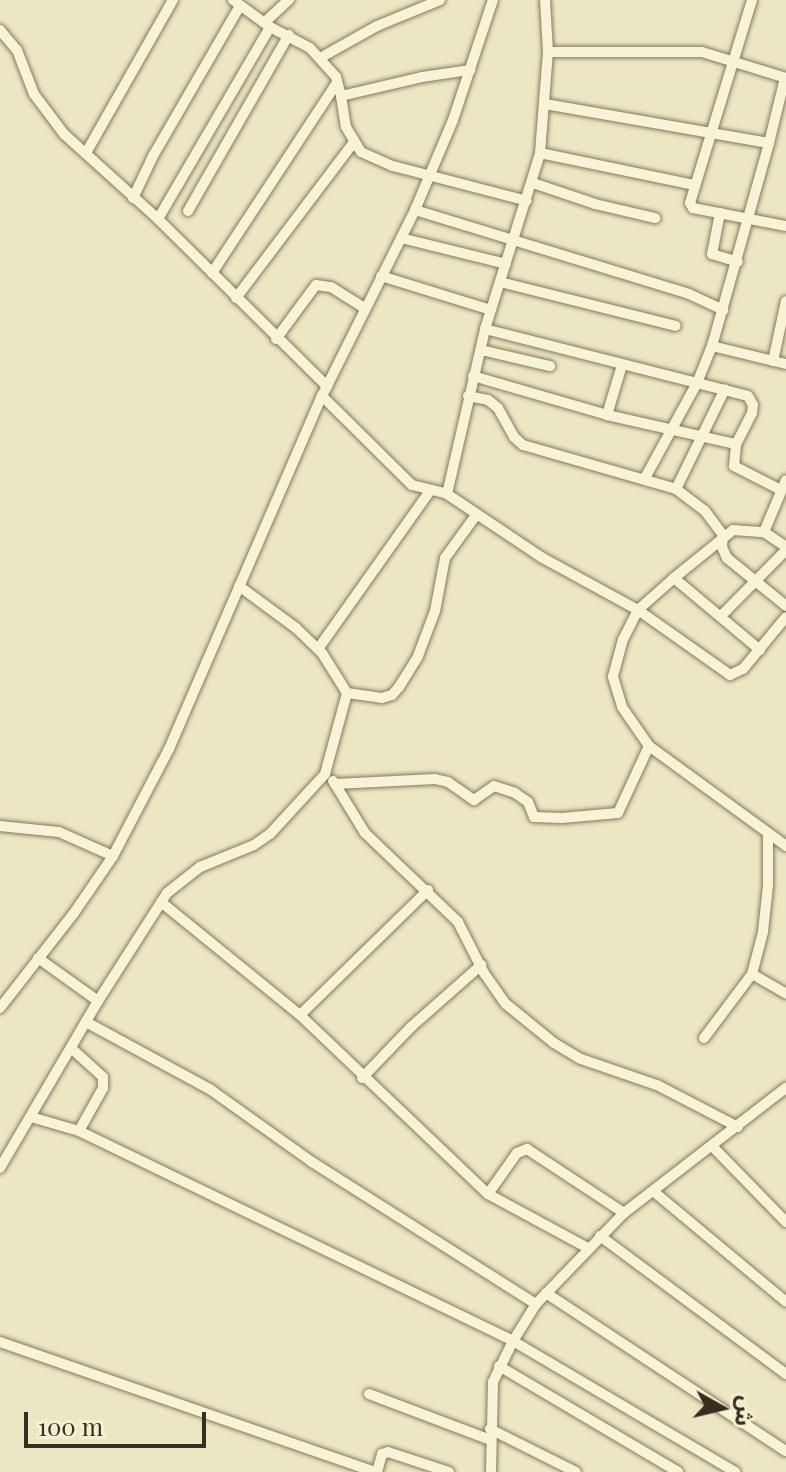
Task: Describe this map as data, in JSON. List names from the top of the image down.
{
  "scale_bar": "100 m",
  "north": "right"
}
